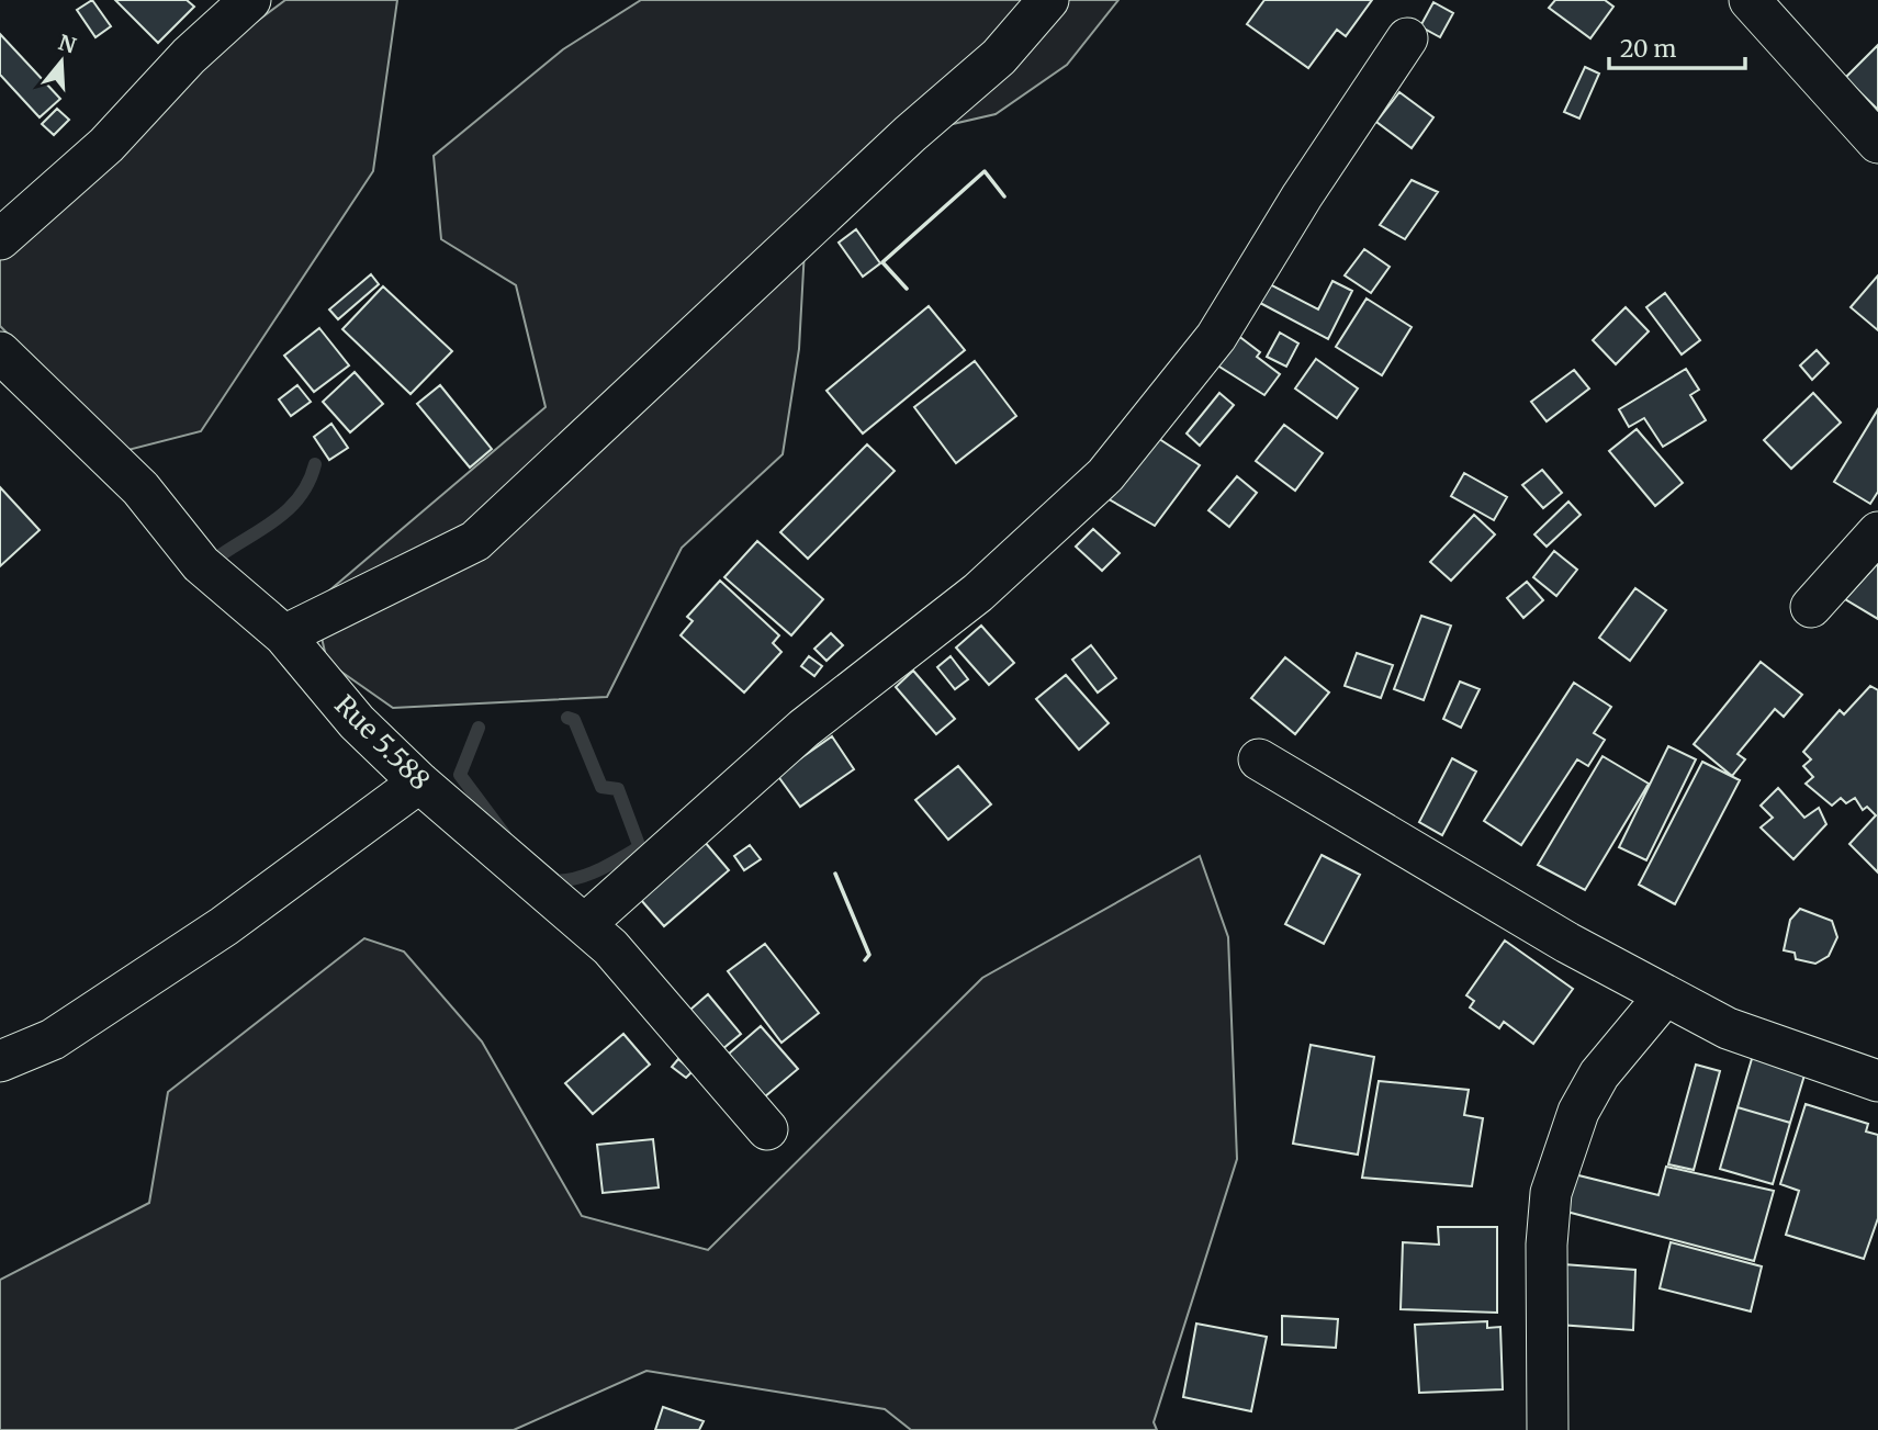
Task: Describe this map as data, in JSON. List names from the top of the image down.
{
  "streets": {
    "street": ["Rue 5.588"]
  },
  "scale_bar": "20 m",
  "north": "top"
}
